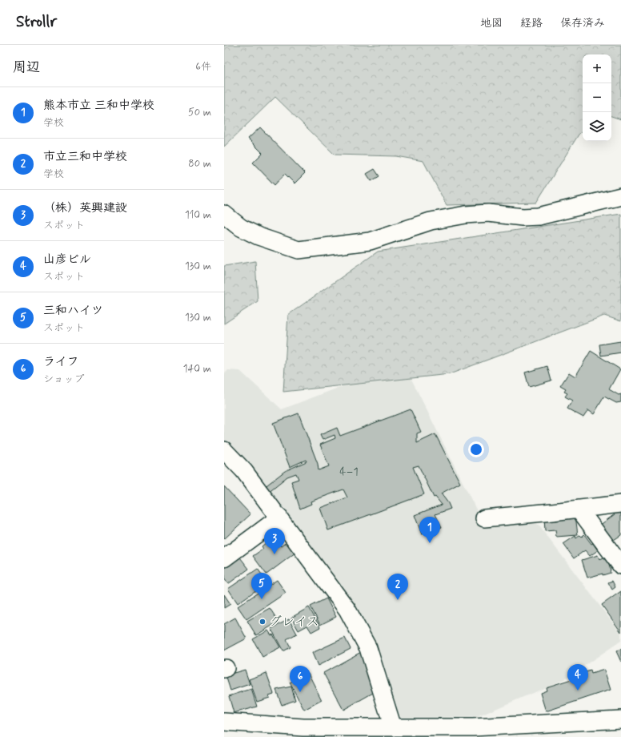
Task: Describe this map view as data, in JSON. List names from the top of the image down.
{
  "places": ["グレイス"],
  "house_numbers": ["4−1"],
  "page": {
    "header": "Strollr",
    "nav": ["地図", "経路", "保存済み"],
    "heading": ["周辺", "6件"],
    "map_buttons": ["+", "−"],
    "list": [
      {
        "mark": "1",
        "name": "熊本市立 三和中学校",
        "note": "学校",
        "value": "50 m"
      },
      {
        "mark": "2",
        "name": "市立三和中学校",
        "note": "学校",
        "value": "80 m"
      },
      {
        "mark": "3",
        "name": "（株）英興建設",
        "note": "スポット",
        "value": "110 m"
      },
      {
        "mark": "4",
        "name": "山彦ビル",
        "note": "スポット",
        "value": "130 m"
      },
      {
        "mark": "5",
        "name": "三和ハイツ",
        "note": "スポット",
        "value": "130 m"
      },
      {
        "mark": "6",
        "name": "ライフ",
        "note": "ショップ",
        "value": "140 m"
      }
    ],
    "pins": [
      "1",
      "3",
      "5",
      "2",
      "4",
      "6"
    ]
  }
}
